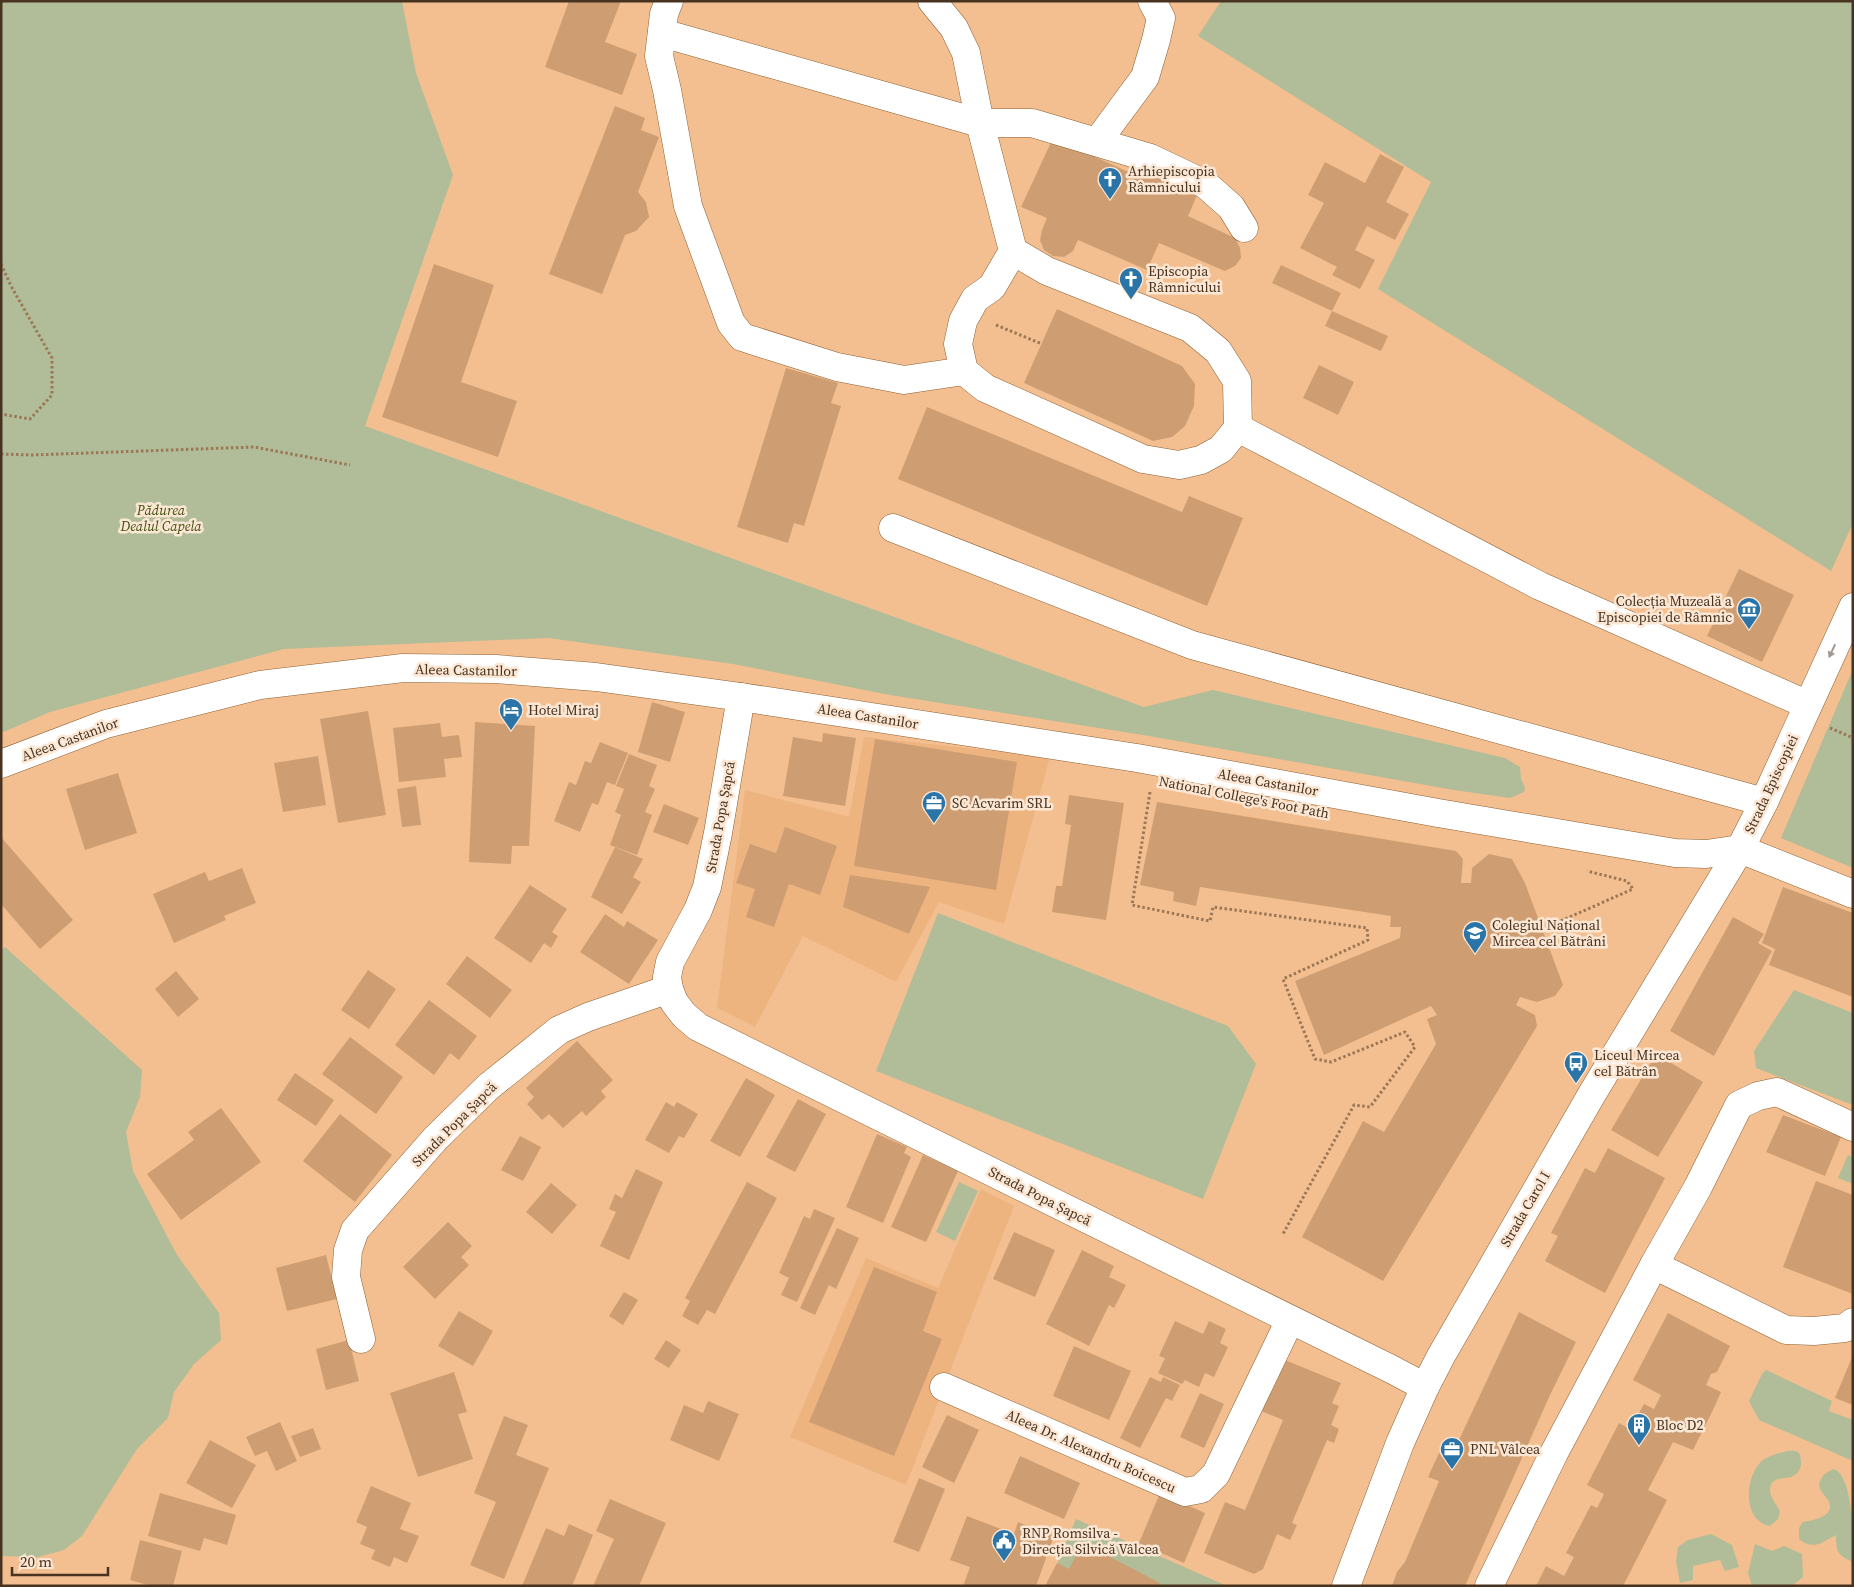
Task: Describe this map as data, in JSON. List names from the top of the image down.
{
  "streets": {
    "street": [
      "Aleea Castanilor",
      "Strada Episcopiei",
      "Strada Popa Șapcă",
      "Strada Carol I",
      "Aleea Dr. Alexandru Boicescu"
    ],
    "path": ["National College's Foot Path"]
  },
  "crossings": [
    ["Aleea Castanilor", "Strada Episcopiei"],
    ["Aleea Castanilor", "Strada Popa Șapcă"],
    ["Aleea Castanilor", "Strada Carol I"],
    ["Strada Episcopiei", "Strada Carol I"],
    ["Strada Popa Șapcă", "Strada Carol I"],
    ["Strada Popa Șapcă", "Aleea Dr. Alexandru Boicescu"]
  ],
  "parks": ["Pădurea Dealul Capela"],
  "places": {
    "church": ["Arhiepiscopia Râmnicului", "Episcopia Râmnicului"],
    "museum": ["Colecția Muzeală a Episcopiei de Râmnic"],
    "hotel": ["Hotel Miraj"],
    "office": ["SC Acvarim SRL", "PNL Vâlcea"],
    "school or university": ["Colegiul Național Mircea cel Bătrâni"],
    "bus stop": ["Liceul Mircea cel Bătrân"],
    "building": ["Bloc D2"],
    "public building": ["RNP Romsilva - Direcția Silvică Vâlcea"]
  },
  "scale_bar": "20 m"
}
